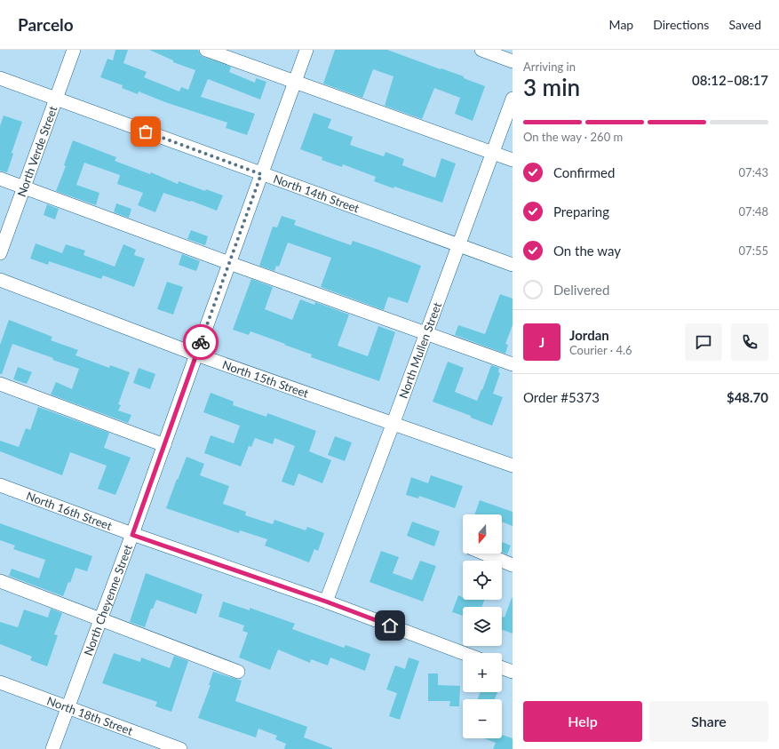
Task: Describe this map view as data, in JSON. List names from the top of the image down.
{
  "streets": {
    "street": [
      "North Verde Street",
      "North 14th Street",
      "North Mullen Street",
      "North 15th Street",
      "North 16th Street",
      "North Cheyenne Street",
      "North 18th Street"
    ]
  },
  "crossings": [
    ["North Verde Street", "North 14th Street"],
    ["North 14th Street", "North Mullen Street"],
    ["North 14th Street", "North Cheyenne Street"],
    ["North Mullen Street", "North 15th Street"],
    ["North Mullen Street", "North 16th Street"],
    ["North 15th Street", "North Cheyenne Street"],
    ["North 16th Street", "North Cheyenne Street"],
    ["North Cheyenne Street", "North 18th Street"]
  ],
  "north": "bottom",
  "page": {
    "header": "Parcelo",
    "nav": ["Map", "Directions", "Saved"],
    "heading": ["3 min", "Arriving in", "08:12–08:17"],
    "panel": [
      "Jordan",
      "Courier · 4.6",
      "Order #5373",
      "$48.70"
    ],
    "bar": "On the way · 260 m",
    "list": [
      ["Confirmed", "07:43"],
      ["Preparing", "07:48"],
      ["On the way", "07:55"],
      "Delivered"
    ],
    "round": "J",
    "map_buttons": ["+", "−"],
    "buttons": ["Help", "Share"]
  }
}
